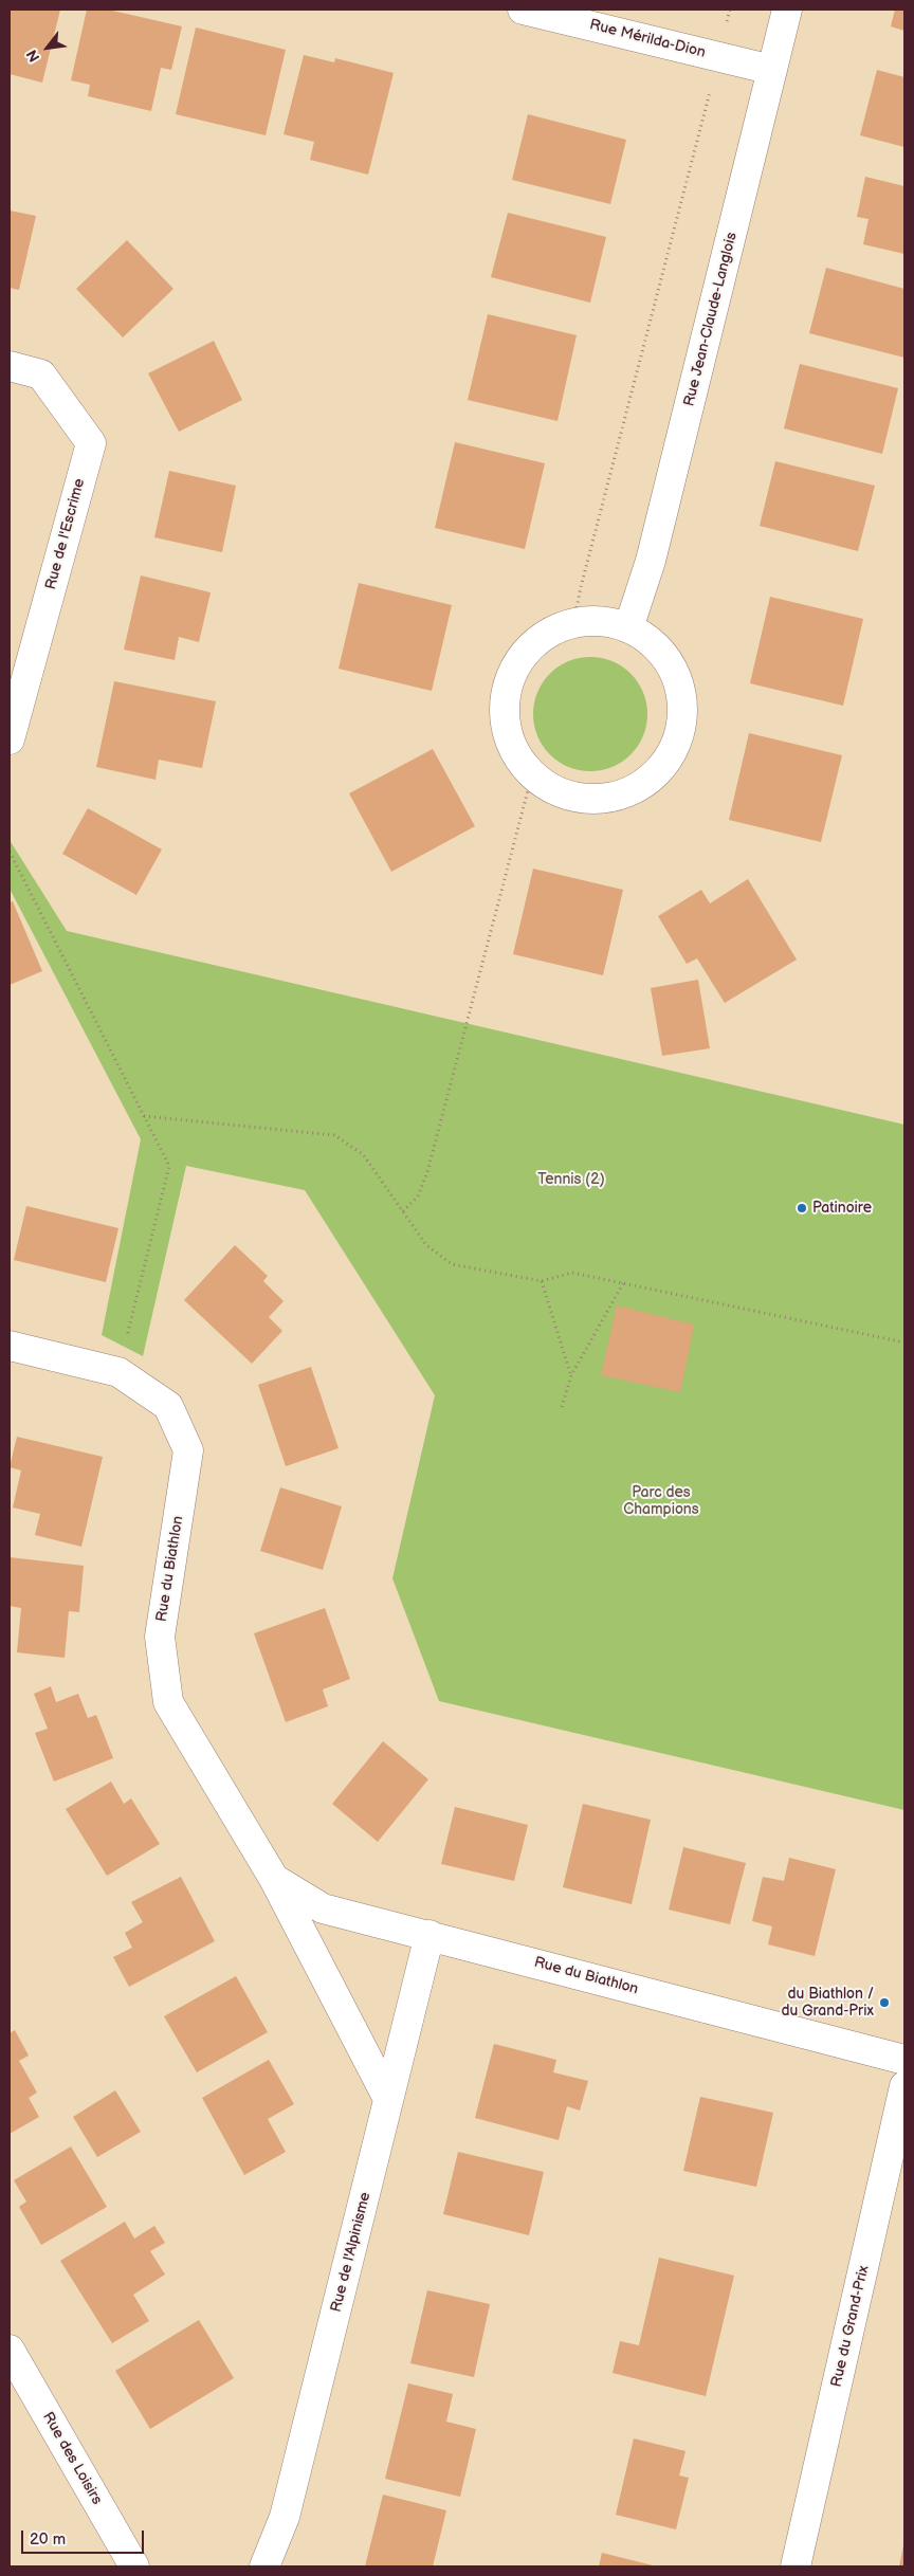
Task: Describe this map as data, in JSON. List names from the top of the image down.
{
  "streets": {
    "street": [
      "Rue Mérilda-Dion",
      "Rue Jean-Claude-Langlois",
      "Rue de l'Escrime",
      "Rue du Biathlon",
      "Rue de l'Alpinisme",
      "Rue du Grand-Prix",
      "Rue des Loisirs"
    ]
  },
  "crossings": [
    ["Rue Mérilda-Dion", "Rue Jean-Claude-Langlois"],
    ["Rue du Biathlon", "Rue de l'Alpinisme"]
  ],
  "parks": ["Tennis (2)", "Parc des Champions"],
  "places": ["Patinoire", "du Biathlon / du Grand-Prix"],
  "scale_bar": "20 m",
  "north": "bottom left"
}
